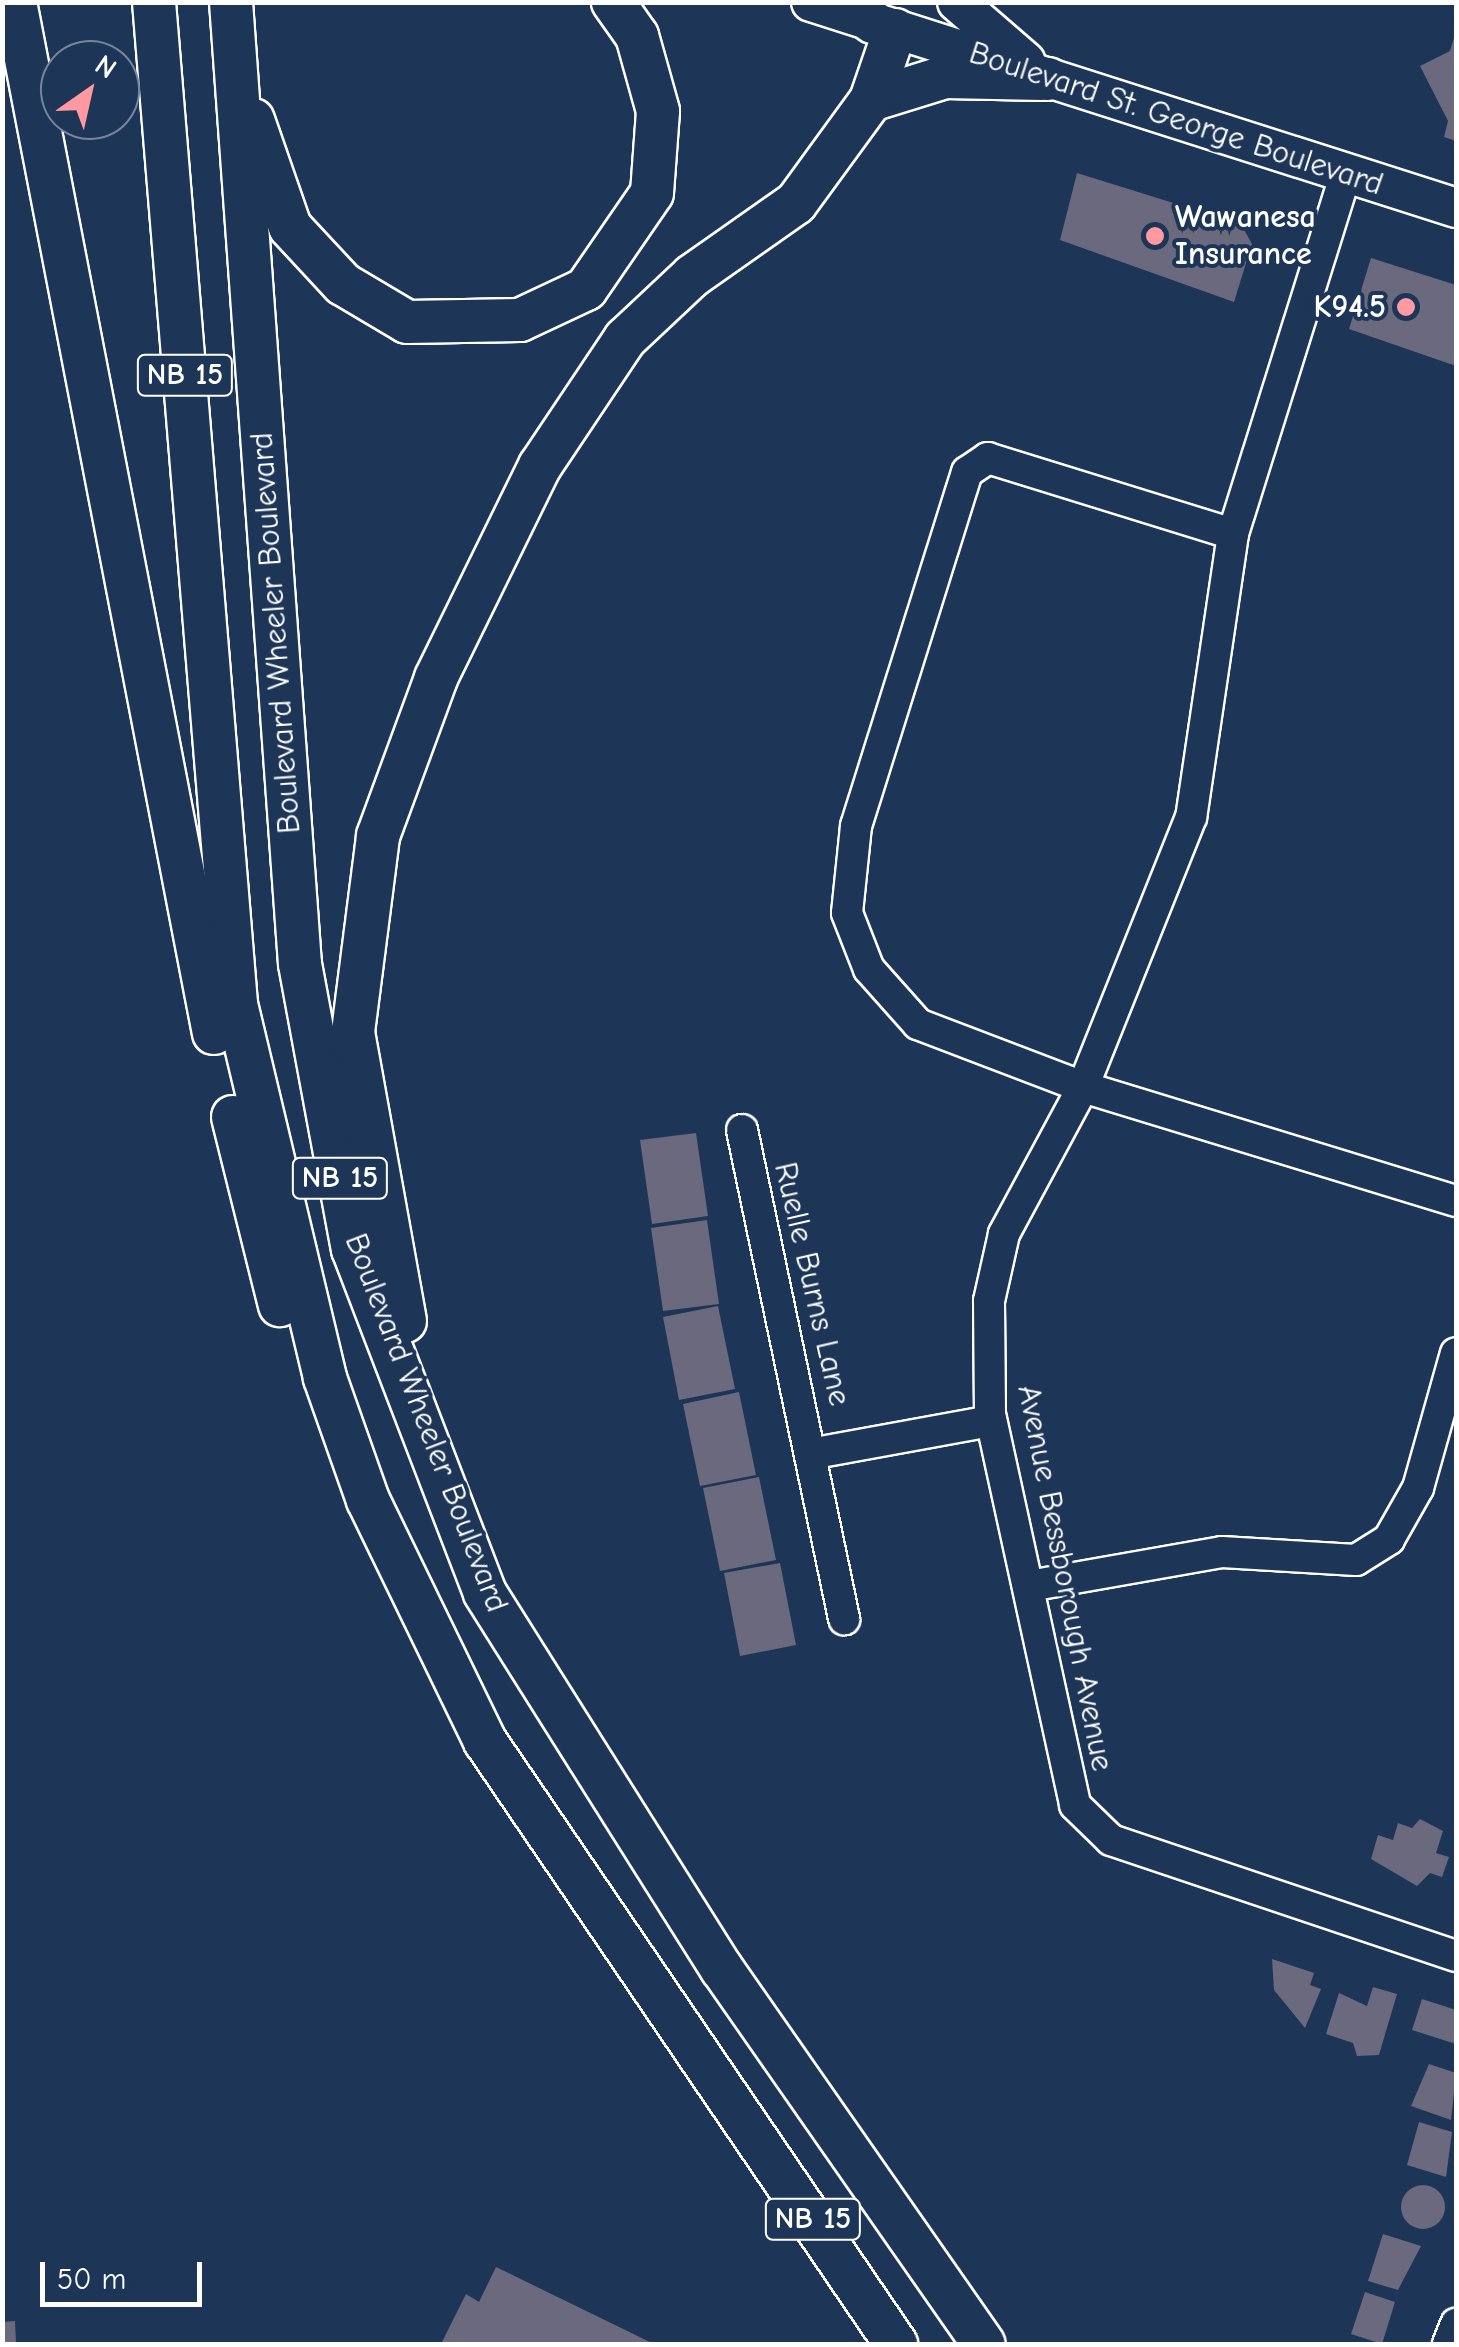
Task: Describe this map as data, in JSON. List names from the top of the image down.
{
  "streets": {
    "highway": ["NB 15", "Boulevard Wheeler Boulevard"],
    "main road": ["Boulevard St. George Boulevard"],
    "street": ["Ruelle Burns Lane", "Avenue Bessborough Avenue"]
  },
  "crossings": [
    ["Boulevard St. George Boulevard", "Avenue Bessborough Avenue"],
    ["Ruelle Burns Lane", "Avenue Bessborough Avenue"]
  ],
  "places": ["Wawanesa Insurance", "K94.5"],
  "scale_bar": "50 m",
  "north": "top right"
}
